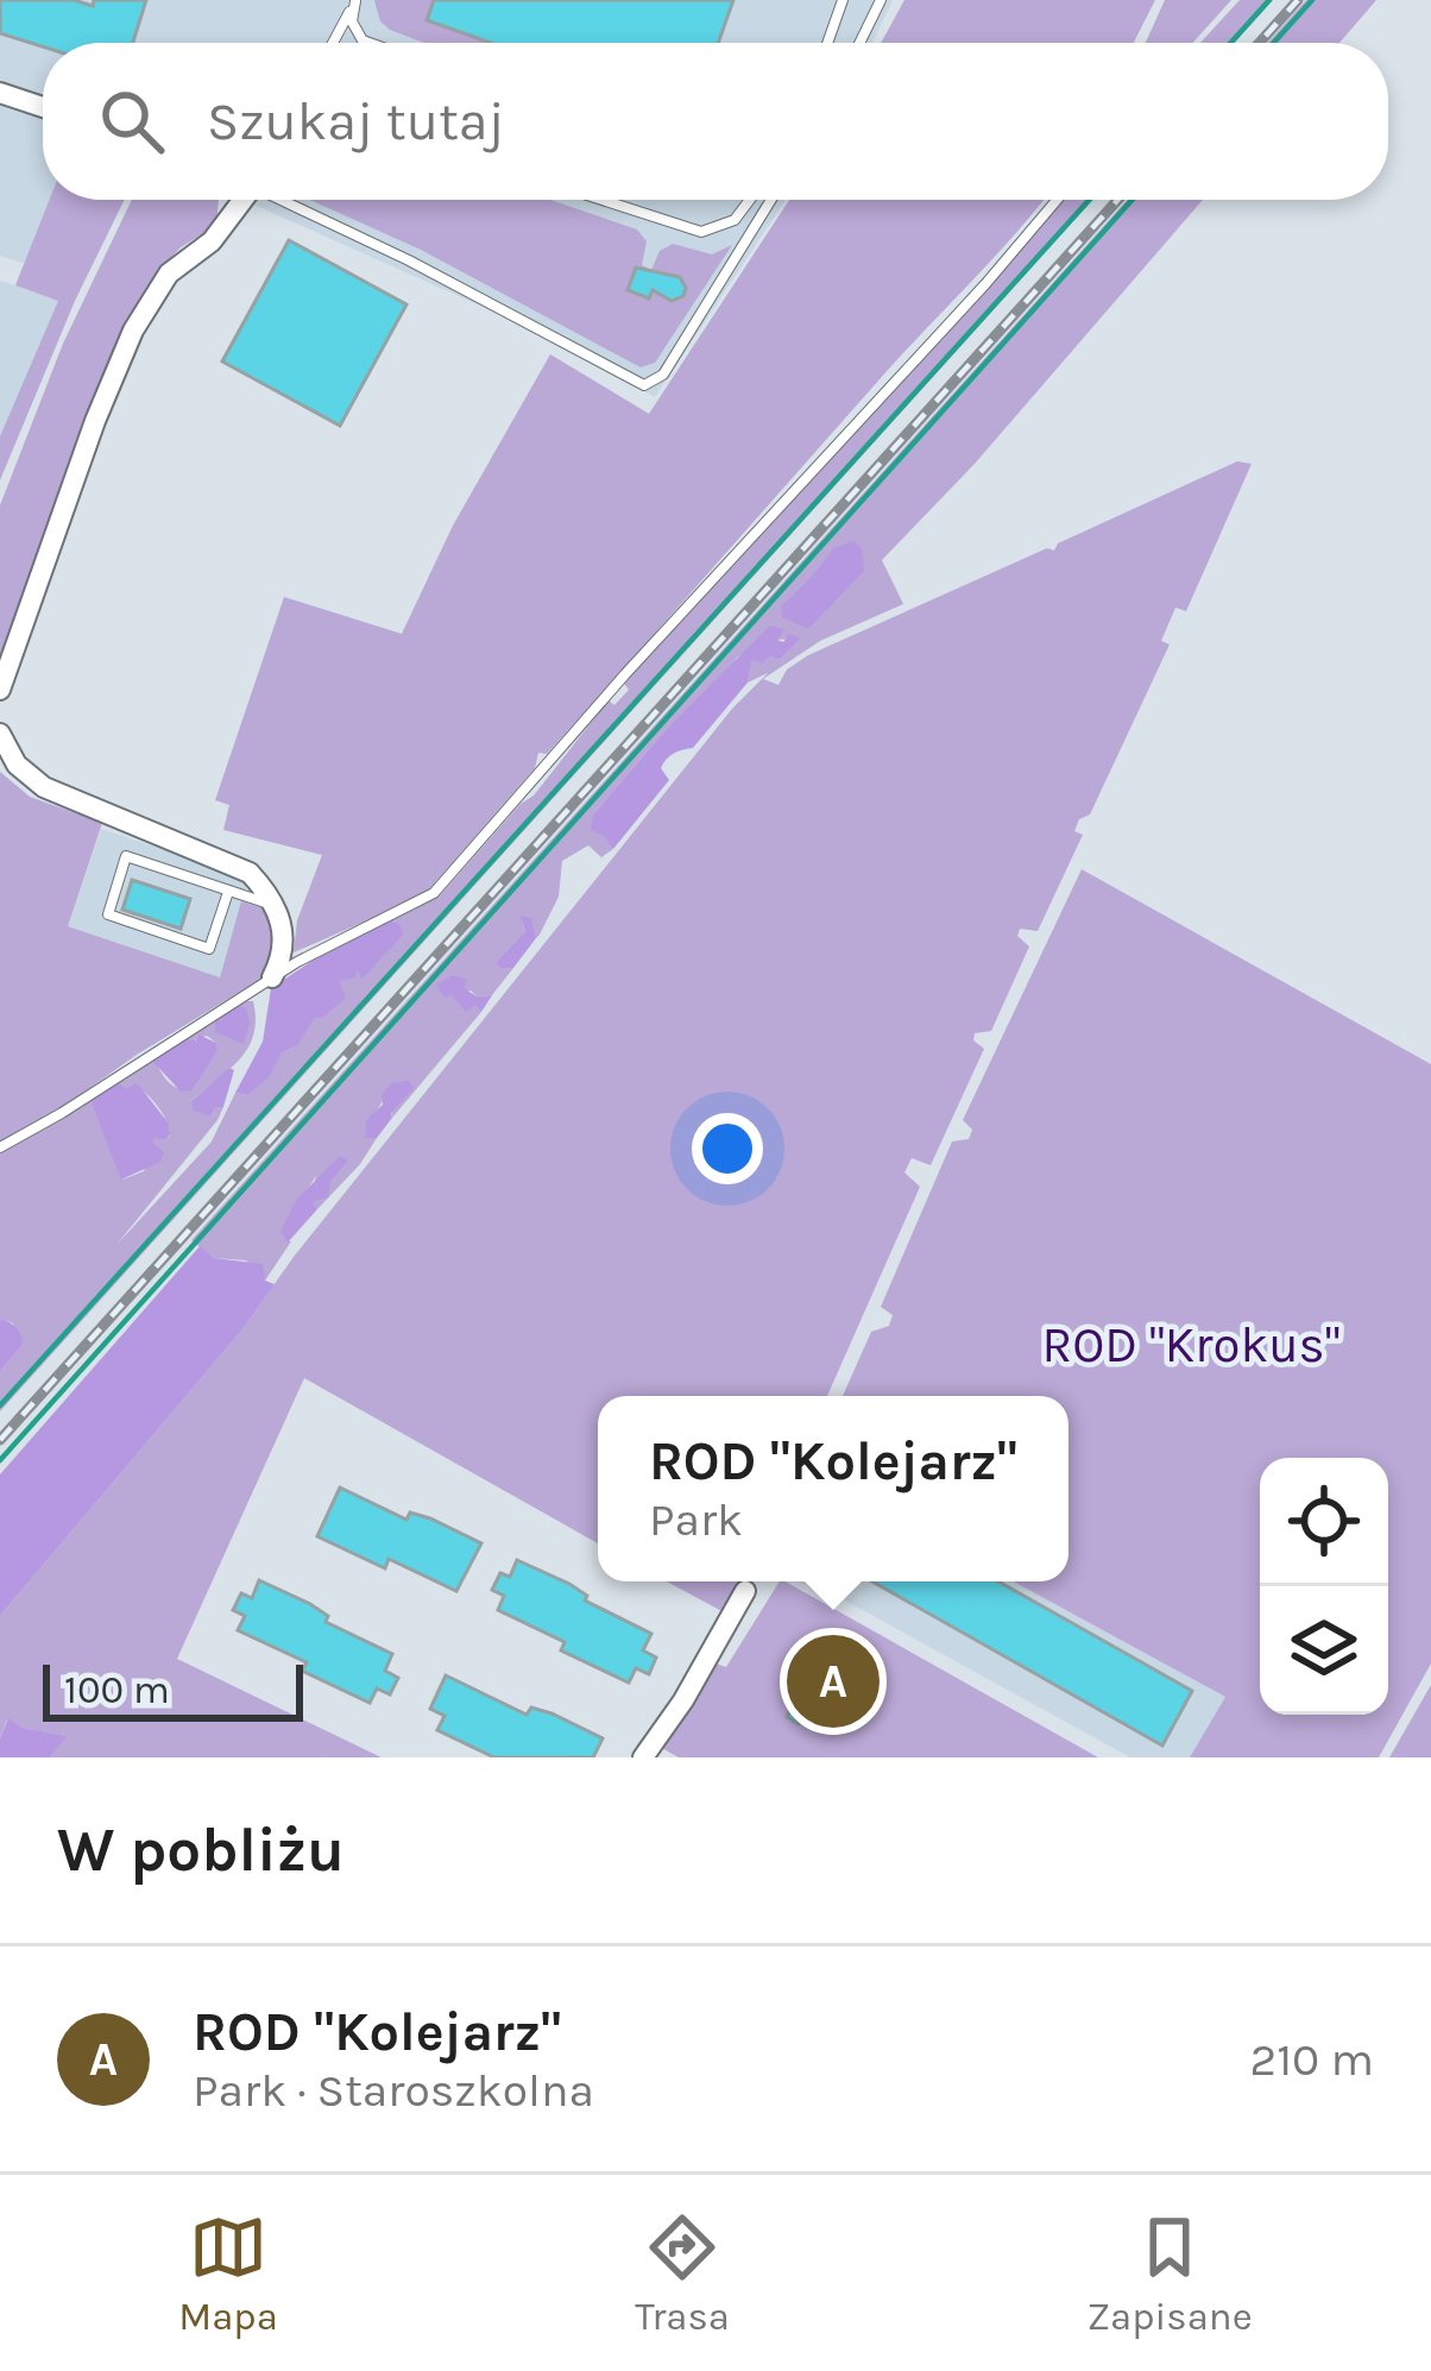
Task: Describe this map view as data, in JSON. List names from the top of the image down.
{
  "parks": ["ROD \"Krokus\""],
  "scale_bar": "100 m",
  "page": {
    "search": "Szukaj tutaj",
    "popup": ["ROD \"Kolejarz\"", "Park"],
    "pins": "A",
    "scale": "100 m",
    "heading": "W pobliżu",
    "list": [
      {
        "mark": "A",
        "name": "ROD \"Kolejarz\"",
        "note": "Park · Staroszkolna",
        "value": "210 m"
      }
    ],
    "nav": ["Mapa", "Trasa", "Zapisane"]
  }
}
